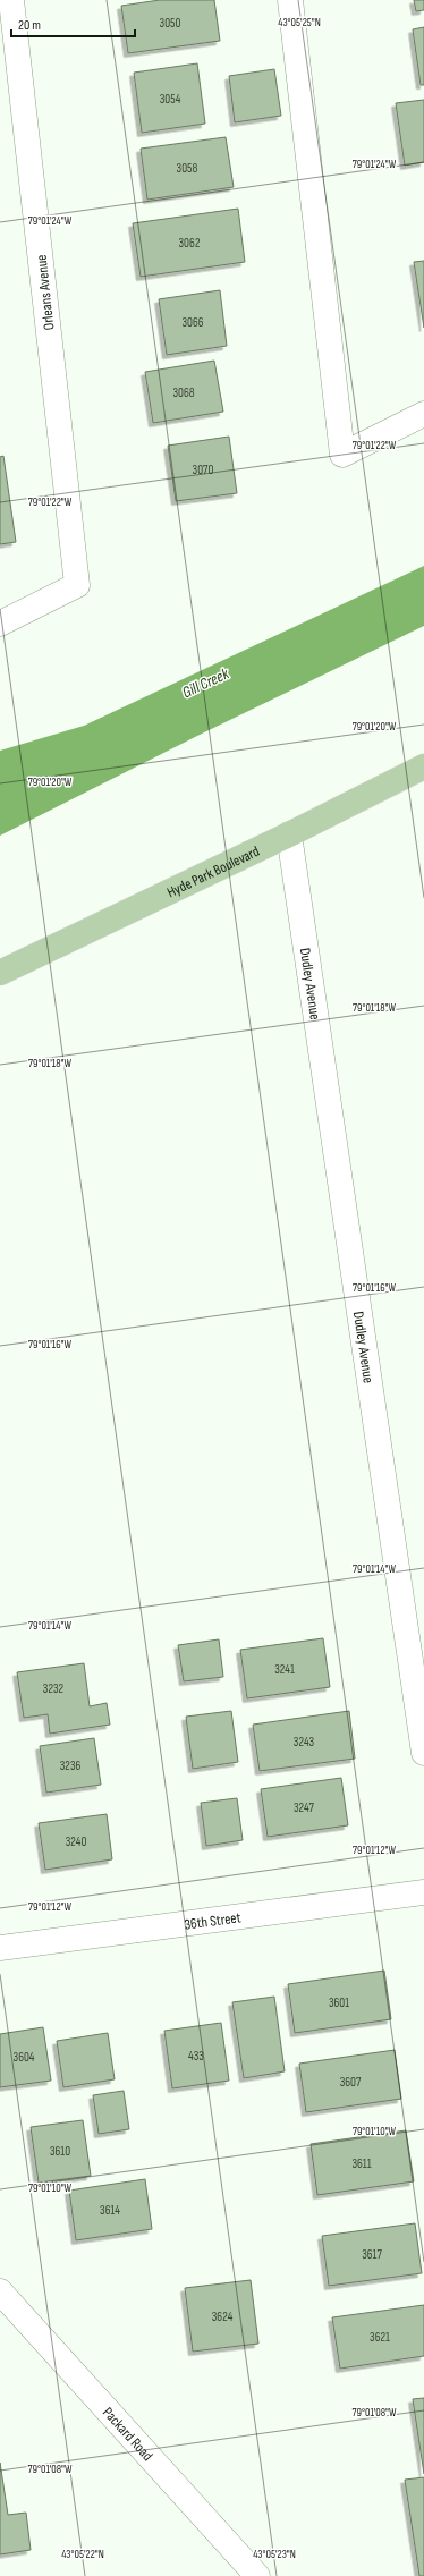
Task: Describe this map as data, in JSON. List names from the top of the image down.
{
  "streets": {
    "main road": ["Hyde Park Boulevard"],
    "street": [
      "Orleans Avenue",
      "Dudley Avenue",
      "36th Street",
      "Packard Road"
    ]
  },
  "crossings": [
    ["Hyde Park Boulevard", "Dudley Avenue"]
  ],
  "water": ["Gill Creek"],
  "house_numbers": [
    "3050",
    "3054",
    "3058",
    "3062",
    "3066",
    "3068",
    "3070",
    "3241",
    "3232",
    "3243",
    "3236",
    "3247",
    "3240",
    "3601",
    "433",
    "3604",
    "3607",
    "3610",
    "3611",
    "3614",
    "3617",
    "3624",
    "3621"
  ],
  "scale_bar": "20 m",
  "coordinates": [
    "43°05'25\"N",
    "79°01'24\"W",
    "79°01'22\"W",
    "79°01'20\"W",
    "79°01'18\"W",
    "79°01'16\"W",
    "79°01'14\"W",
    "79°01'12\"W",
    "79°01'10\"W",
    "79°01'08\"W",
    "43°05'22\"N",
    "43°05'23\"N"
  ]
}
